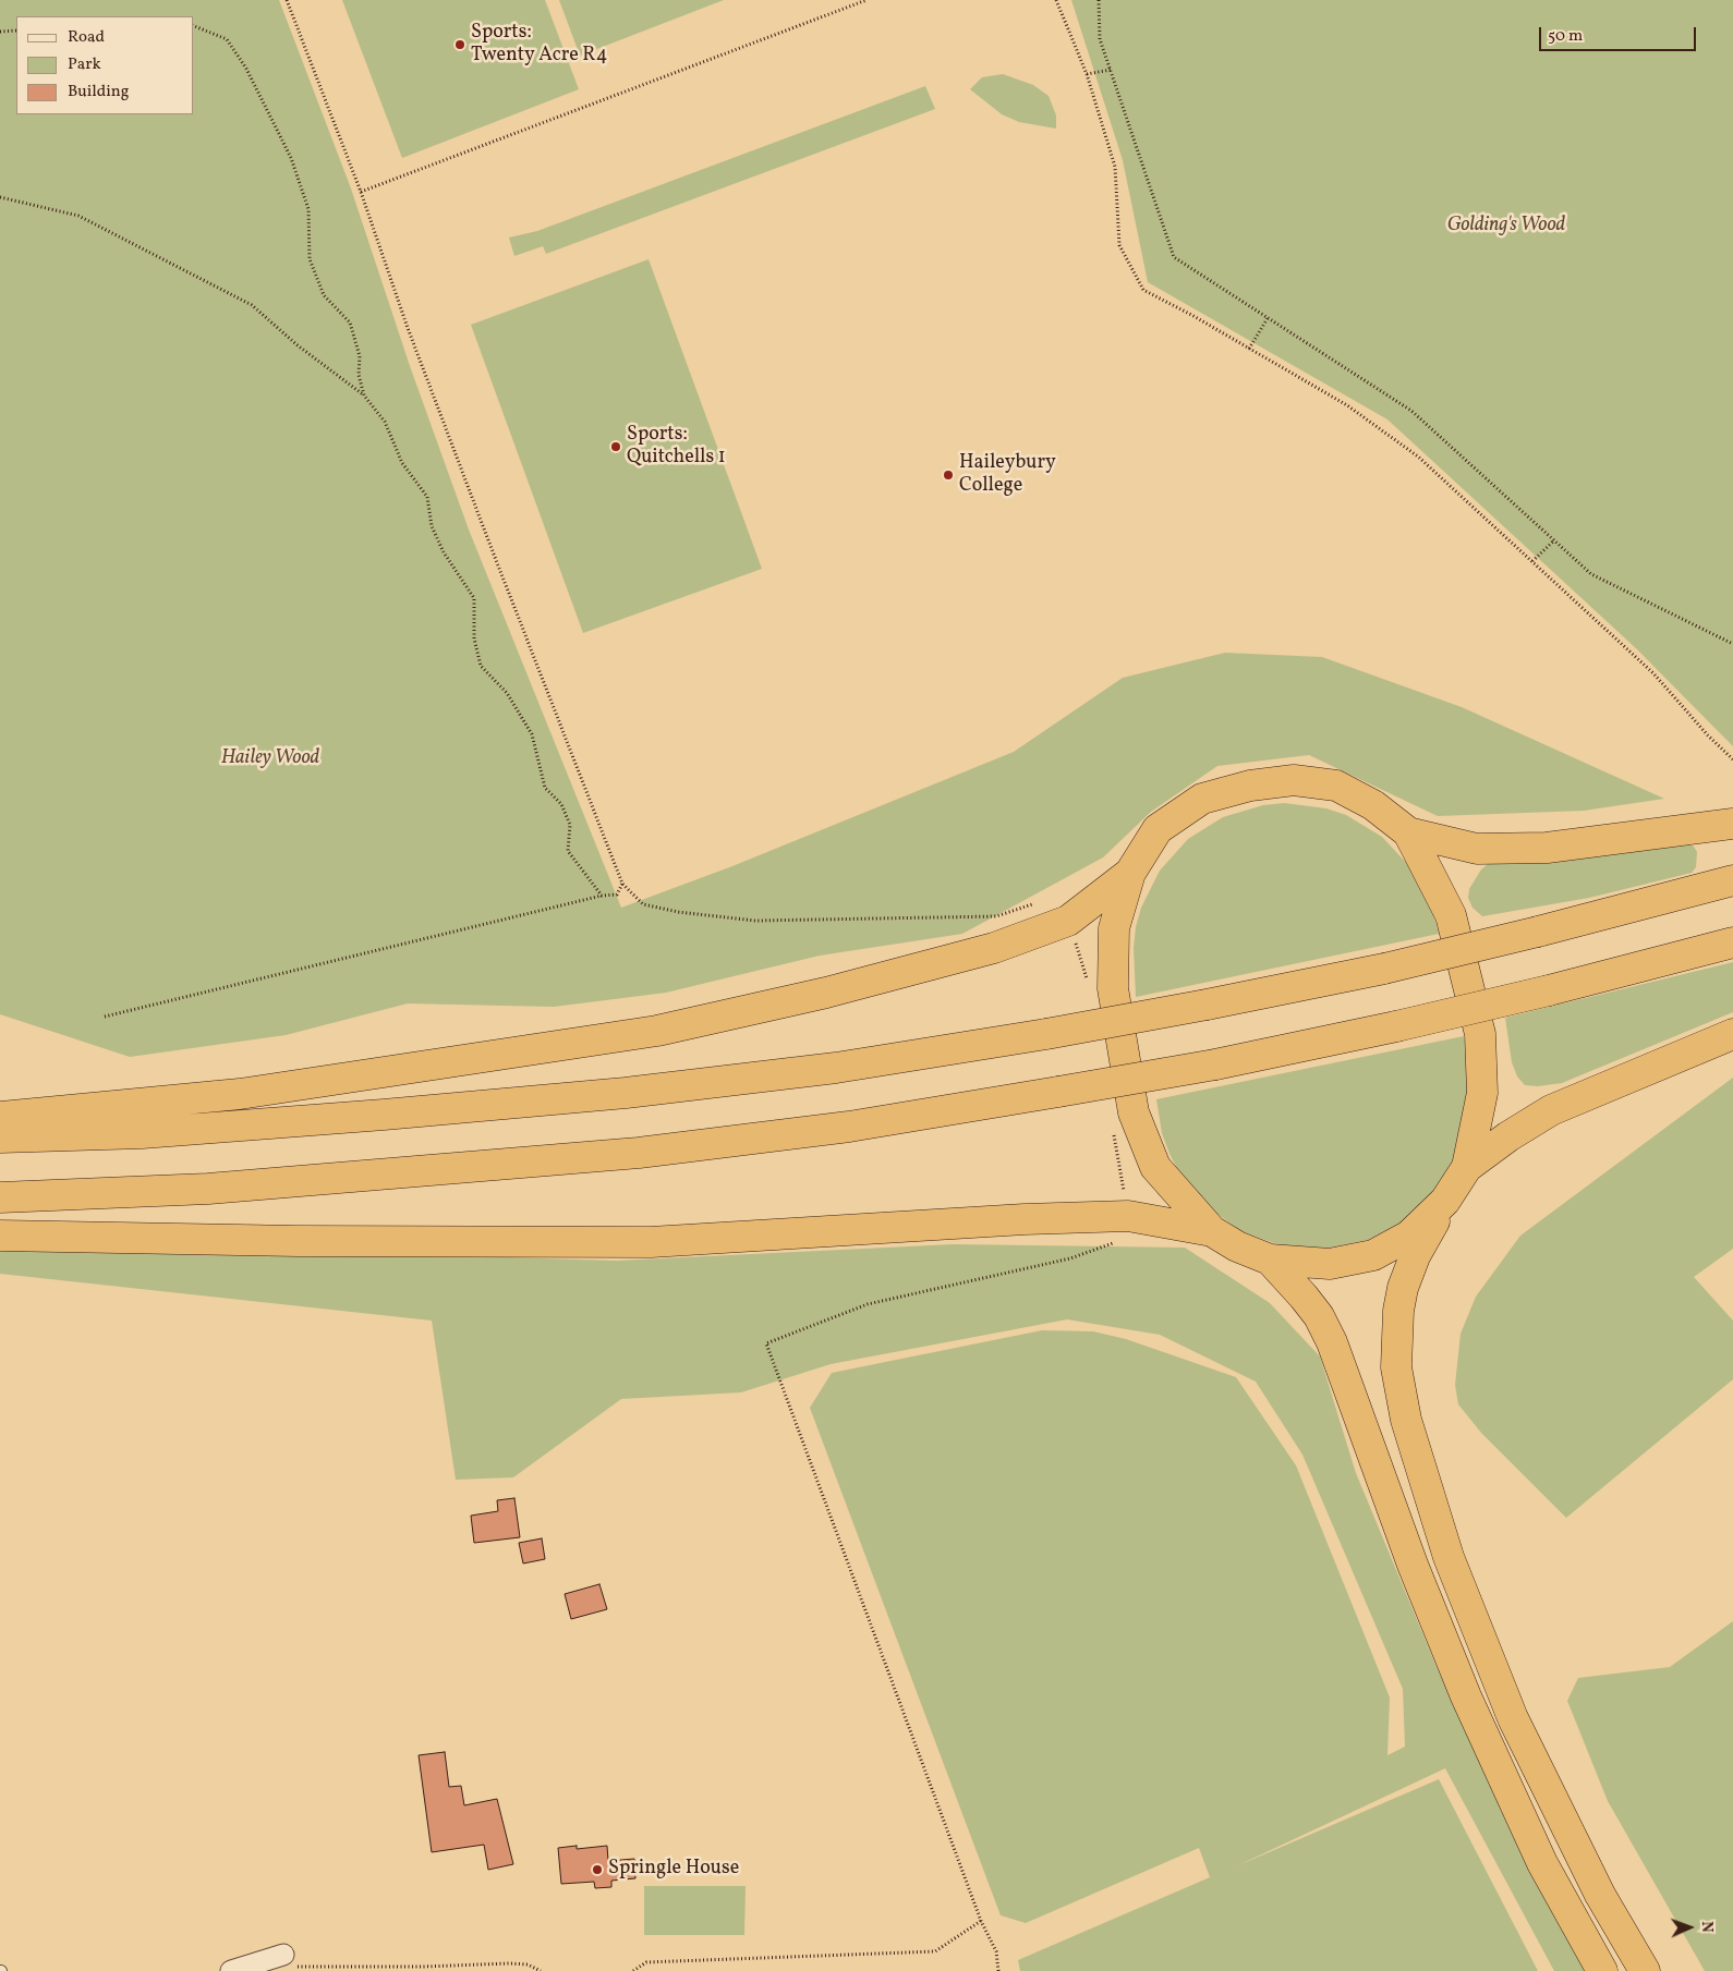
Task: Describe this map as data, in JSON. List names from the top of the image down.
{
  "parks": ["Golding's Wood", "Hailey Wood"],
  "places": [
    "Sports: Twenty Acre R4",
    "Sports: Quitchells 1",
    "Haileybury College",
    "Springle House"
  ],
  "legend": ["Road", "Park", "Building"],
  "scale_bar": "50 m",
  "north": "right"
}
